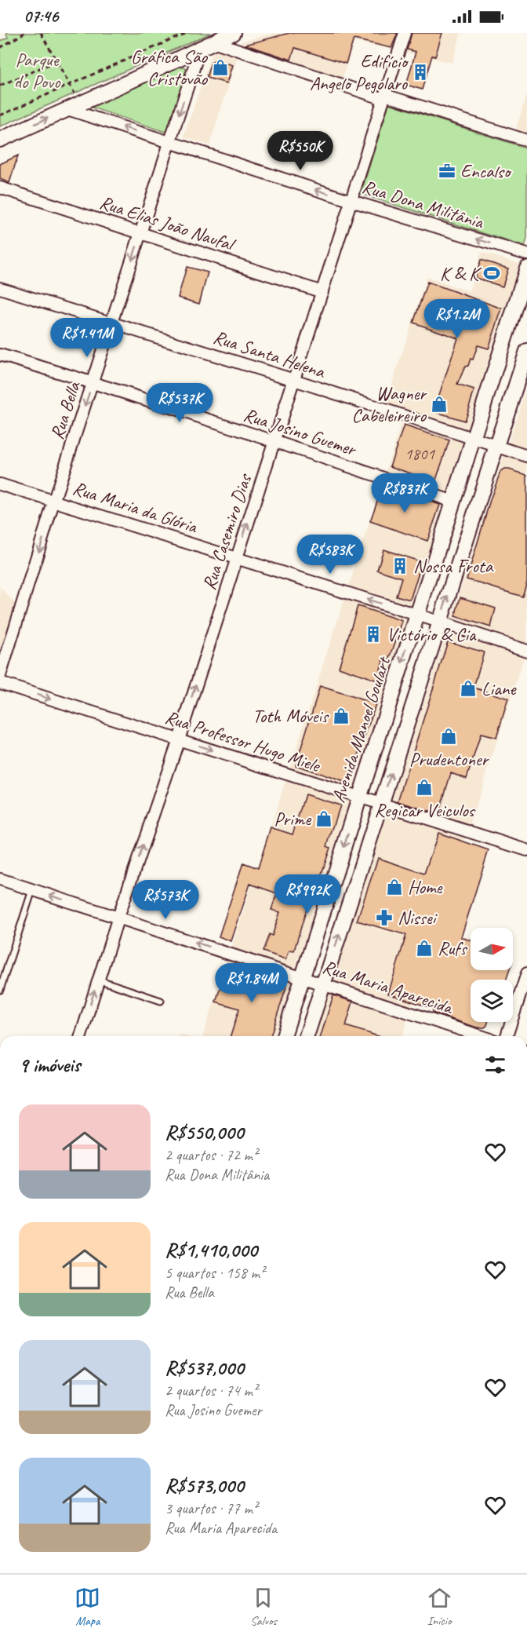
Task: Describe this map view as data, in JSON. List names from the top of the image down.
{
  "streets": {
    "main road": ["Avenida Manoel Goulart"],
    "street": [
      "Rua Dona Militânia",
      "Rua Elias João Naufal",
      "Rua Santa Helena",
      "Rua Bella",
      "Rua Josino Guemer",
      "Rua Maria da Glória",
      "Rua Casemiro Dias",
      "Rua Professor Hugo Miele",
      "Rua Maria Aparecida"
    ]
  },
  "crossings": [
    ["Rua Dona Militânia", "Rua Bella"],
    ["Rua Dona Militânia", "Rua Casemiro Dias"],
    ["Rua Elias João Naufal", "Rua Bella"],
    ["Rua Elias João Naufal", "Rua Casemiro Dias"],
    ["Rua Santa Helena", "Rua Bella"],
    ["Rua Santa Helena", "Rua Casemiro Dias"],
    ["Rua Santa Helena", "Avenida Manoel Goulart"],
    ["Rua Bella", "Rua Josino Guemer"],
    ["Rua Bella", "Rua Maria da Glória"],
    ["Rua Josino Guemer", "Rua Casemiro Dias"],
    ["Rua Josino Guemer", "Avenida Manoel Goulart"],
    ["Rua Maria da Glória", "Rua Casemiro Dias"],
    ["Rua Maria da Glória", "Avenida Manoel Goulart"],
    ["Rua Casemiro Dias", "Rua Professor Hugo Miele"],
    ["Rua Casemiro Dias", "Rua Maria Aparecida"],
    ["Avenida Manoel Goulart", "Rua Professor Hugo Miele"],
    ["Avenida Manoel Goulart", "Rua Maria Aparecida"]
  ],
  "one_way": [
    "Rua Dona Militânia",
    "Rua Bella",
    "Rua Casemiro Dias",
    "Rua Professor Hugo Miele",
    "Rua Maria Aparecida"
  ],
  "parks": ["Parque do Povo"],
  "places": {
    "shop": [
      "Gráfica São Cristovão",
      "Wagner Cabeleireiro",
      "Liane",
      "Toth Móveis",
      "Prudentoner",
      "Regicar Veiculos",
      "Prime",
      "Home",
      "Rufs"
    ],
    "building": ["Edifício Angelo Pegolaro", "Nossa Frota", "Victório & Cia"],
    "office": ["Encalso"],
    "sports": ["K & K"],
    "pharmacy": ["Nissei"]
  },
  "house_numbers": ["1801"],
  "north": "right",
  "page": {
    "status": "07:46",
    "price": [
      "R$550K",
      "R$1.2M",
      "R$1.41M",
      "R$537K",
      "R$837K",
      "R$583K",
      "R$992K",
      "R$573K",
      "R$1.84M"
    ],
    "heading": "9 imóveis",
    "list": [
      {
        "name": "R$550,000",
        "note": "2 quartos · 72 m² · Rua Dona Militânia"
      },
      {
        "name": "R$1,410,000",
        "note": "5 quartos · 158 m² · Rua Bella"
      },
      {
        "name": "R$537,000",
        "note": "2 quartos · 74 m² · Rua Josino Guemer"
      },
      {
        "name": "R$573,000",
        "note": "3 quartos · 77 m² · Rua Maria Aparecida"
      }
    ],
    "tabs": ["Mapa", "Salvos", "Início"]
  }
}
